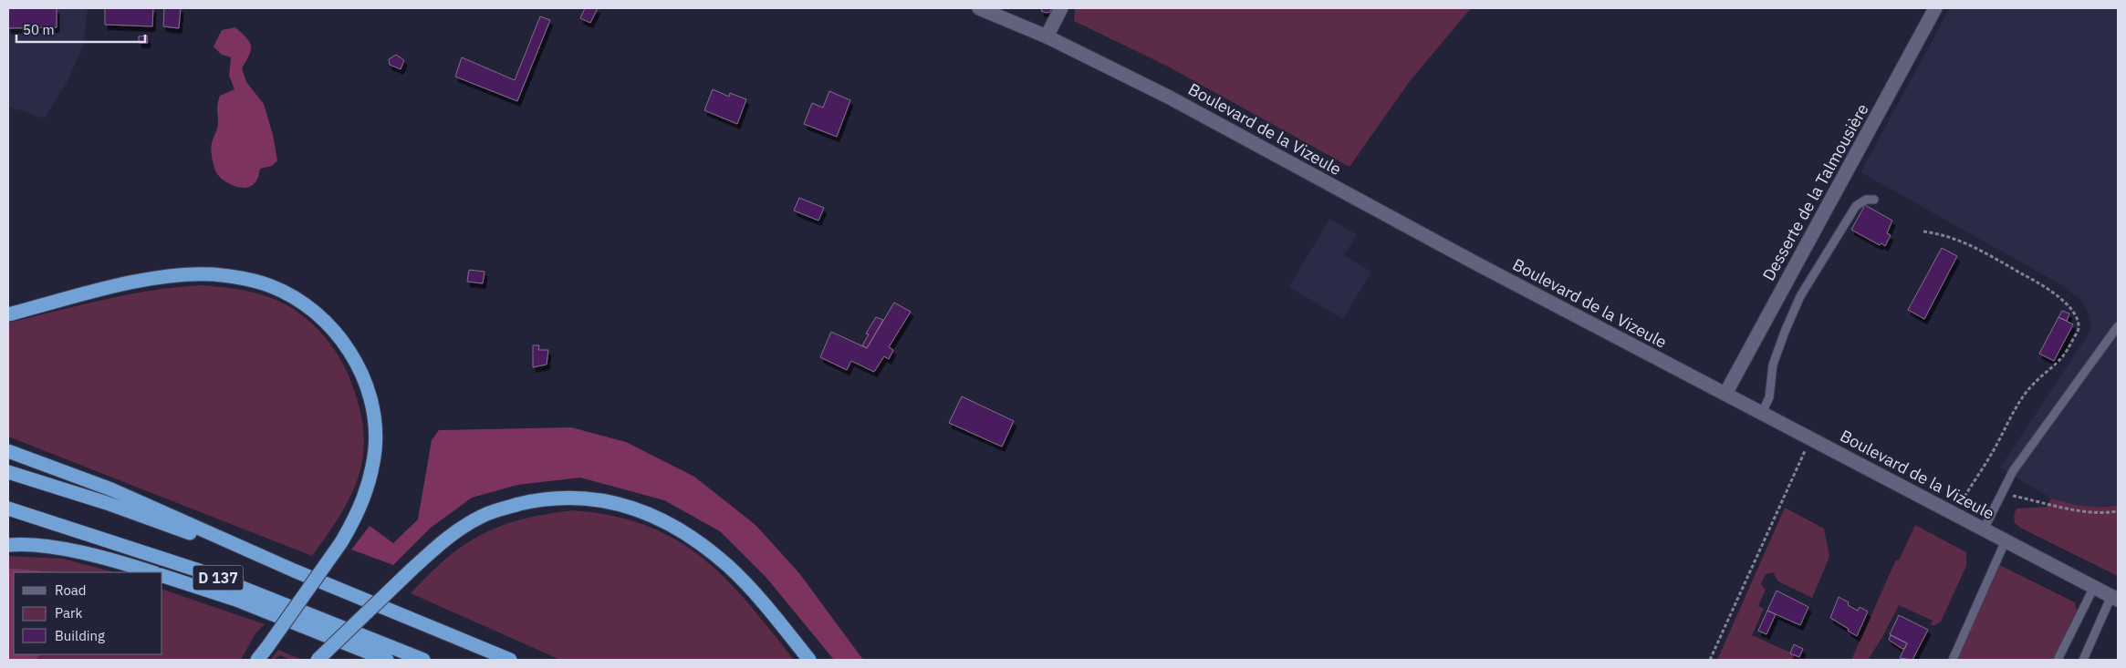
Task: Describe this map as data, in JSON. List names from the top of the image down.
{
  "streets": {
    "highway": ["D 137"],
    "main road": ["Boulevard de la Vizeule", "Desserte de la Talmousière"]
  },
  "crossings": [
    ["Boulevard de la Vizeule", "Desserte de la Talmousière"]
  ],
  "legend": ["Road", "Park", "Building"],
  "scale_bar": "50 m"
}
